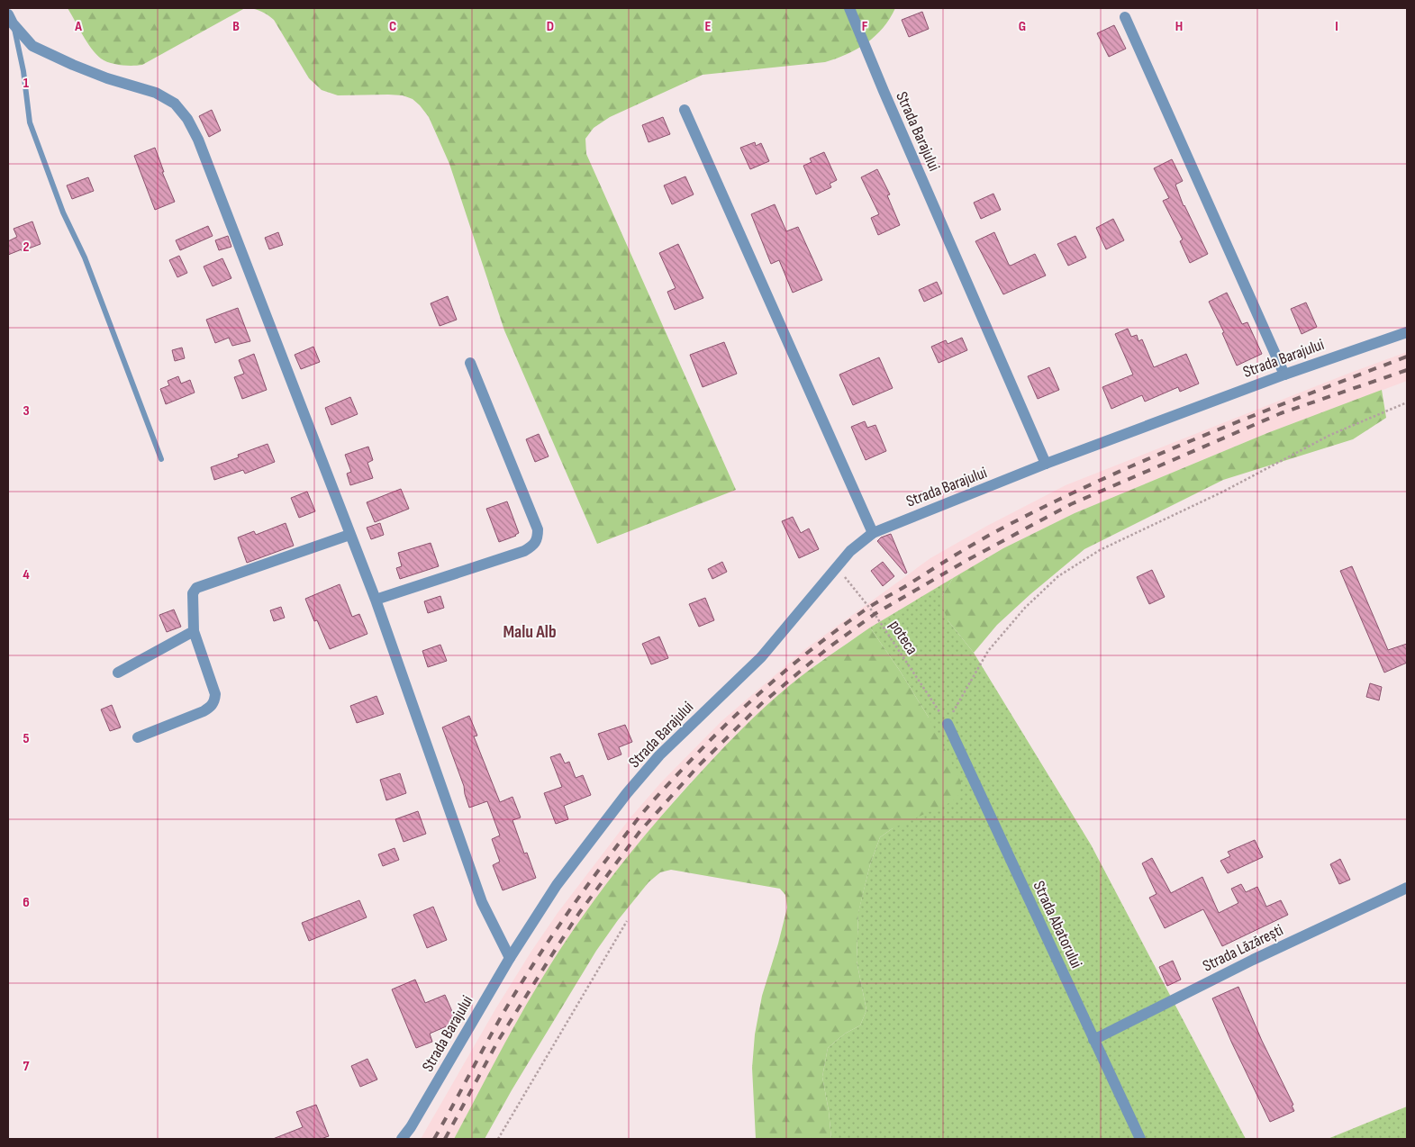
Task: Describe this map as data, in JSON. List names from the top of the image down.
{
  "streets": {
    "street": ["Strada Barajului", "Strada Abatorului", "Strada Lăzărești"],
    "path": ["poteca"]
  },
  "crossings": [
    ["Strada Barajului", "poteca"],
    ["poteca", "Strada Abatorului"],
    ["Strada Abatorului", "Strada Lăzărești"]
  ],
  "districts": ["Malu Alb"],
  "grid": {
    "columns": [
      "A",
      "B",
      "C",
      "D",
      "E",
      "F",
      "G",
      "H",
      "I"
    ],
    "rows": [
      "1",
      "2",
      "3",
      "4",
      "5",
      "6",
      "7"
    ]
  }
}
